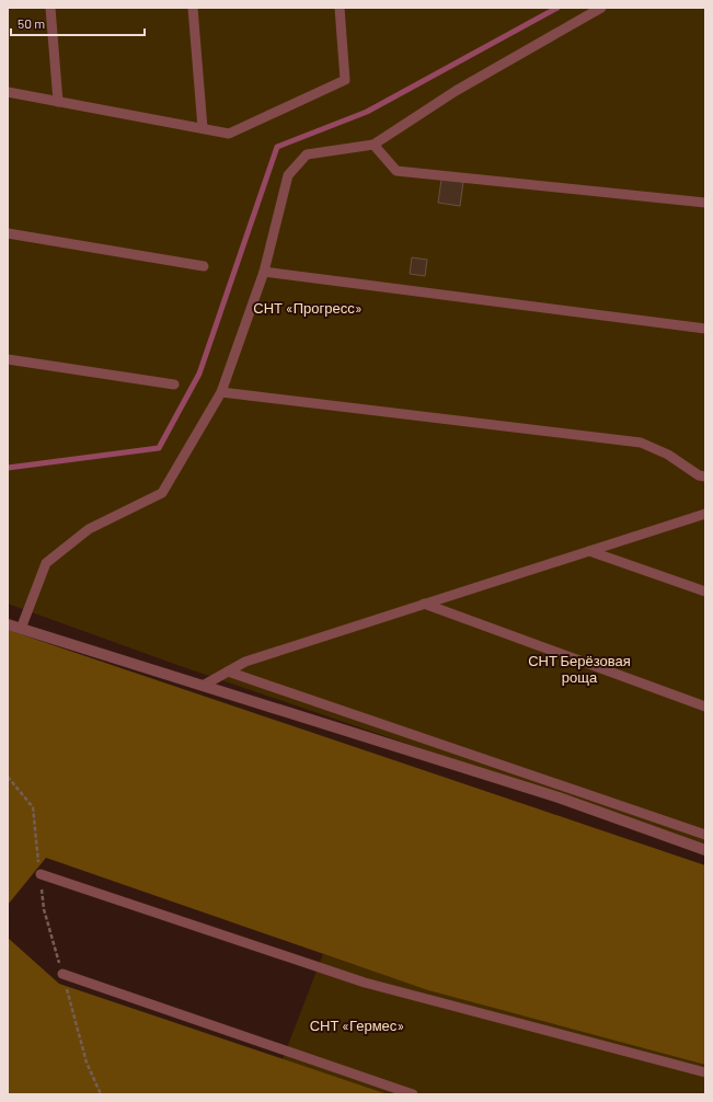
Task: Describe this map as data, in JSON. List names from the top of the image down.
{
  "parks": ["СНТ «Прогресс»", "СНТ Берёзовая роща", "СНТ «Гермес»"],
  "scale_bar": "50 m"
}
